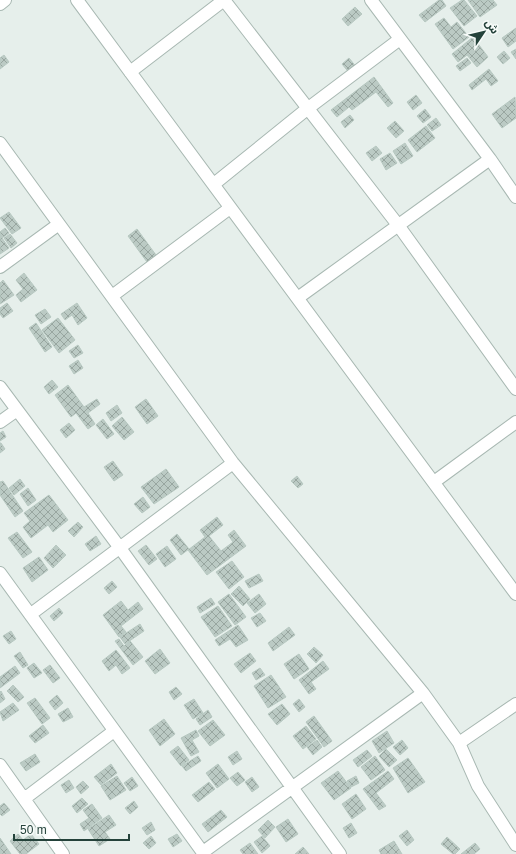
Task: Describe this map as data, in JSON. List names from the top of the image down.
{
  "scale_bar": "50 m",
  "north": "top right"
}
